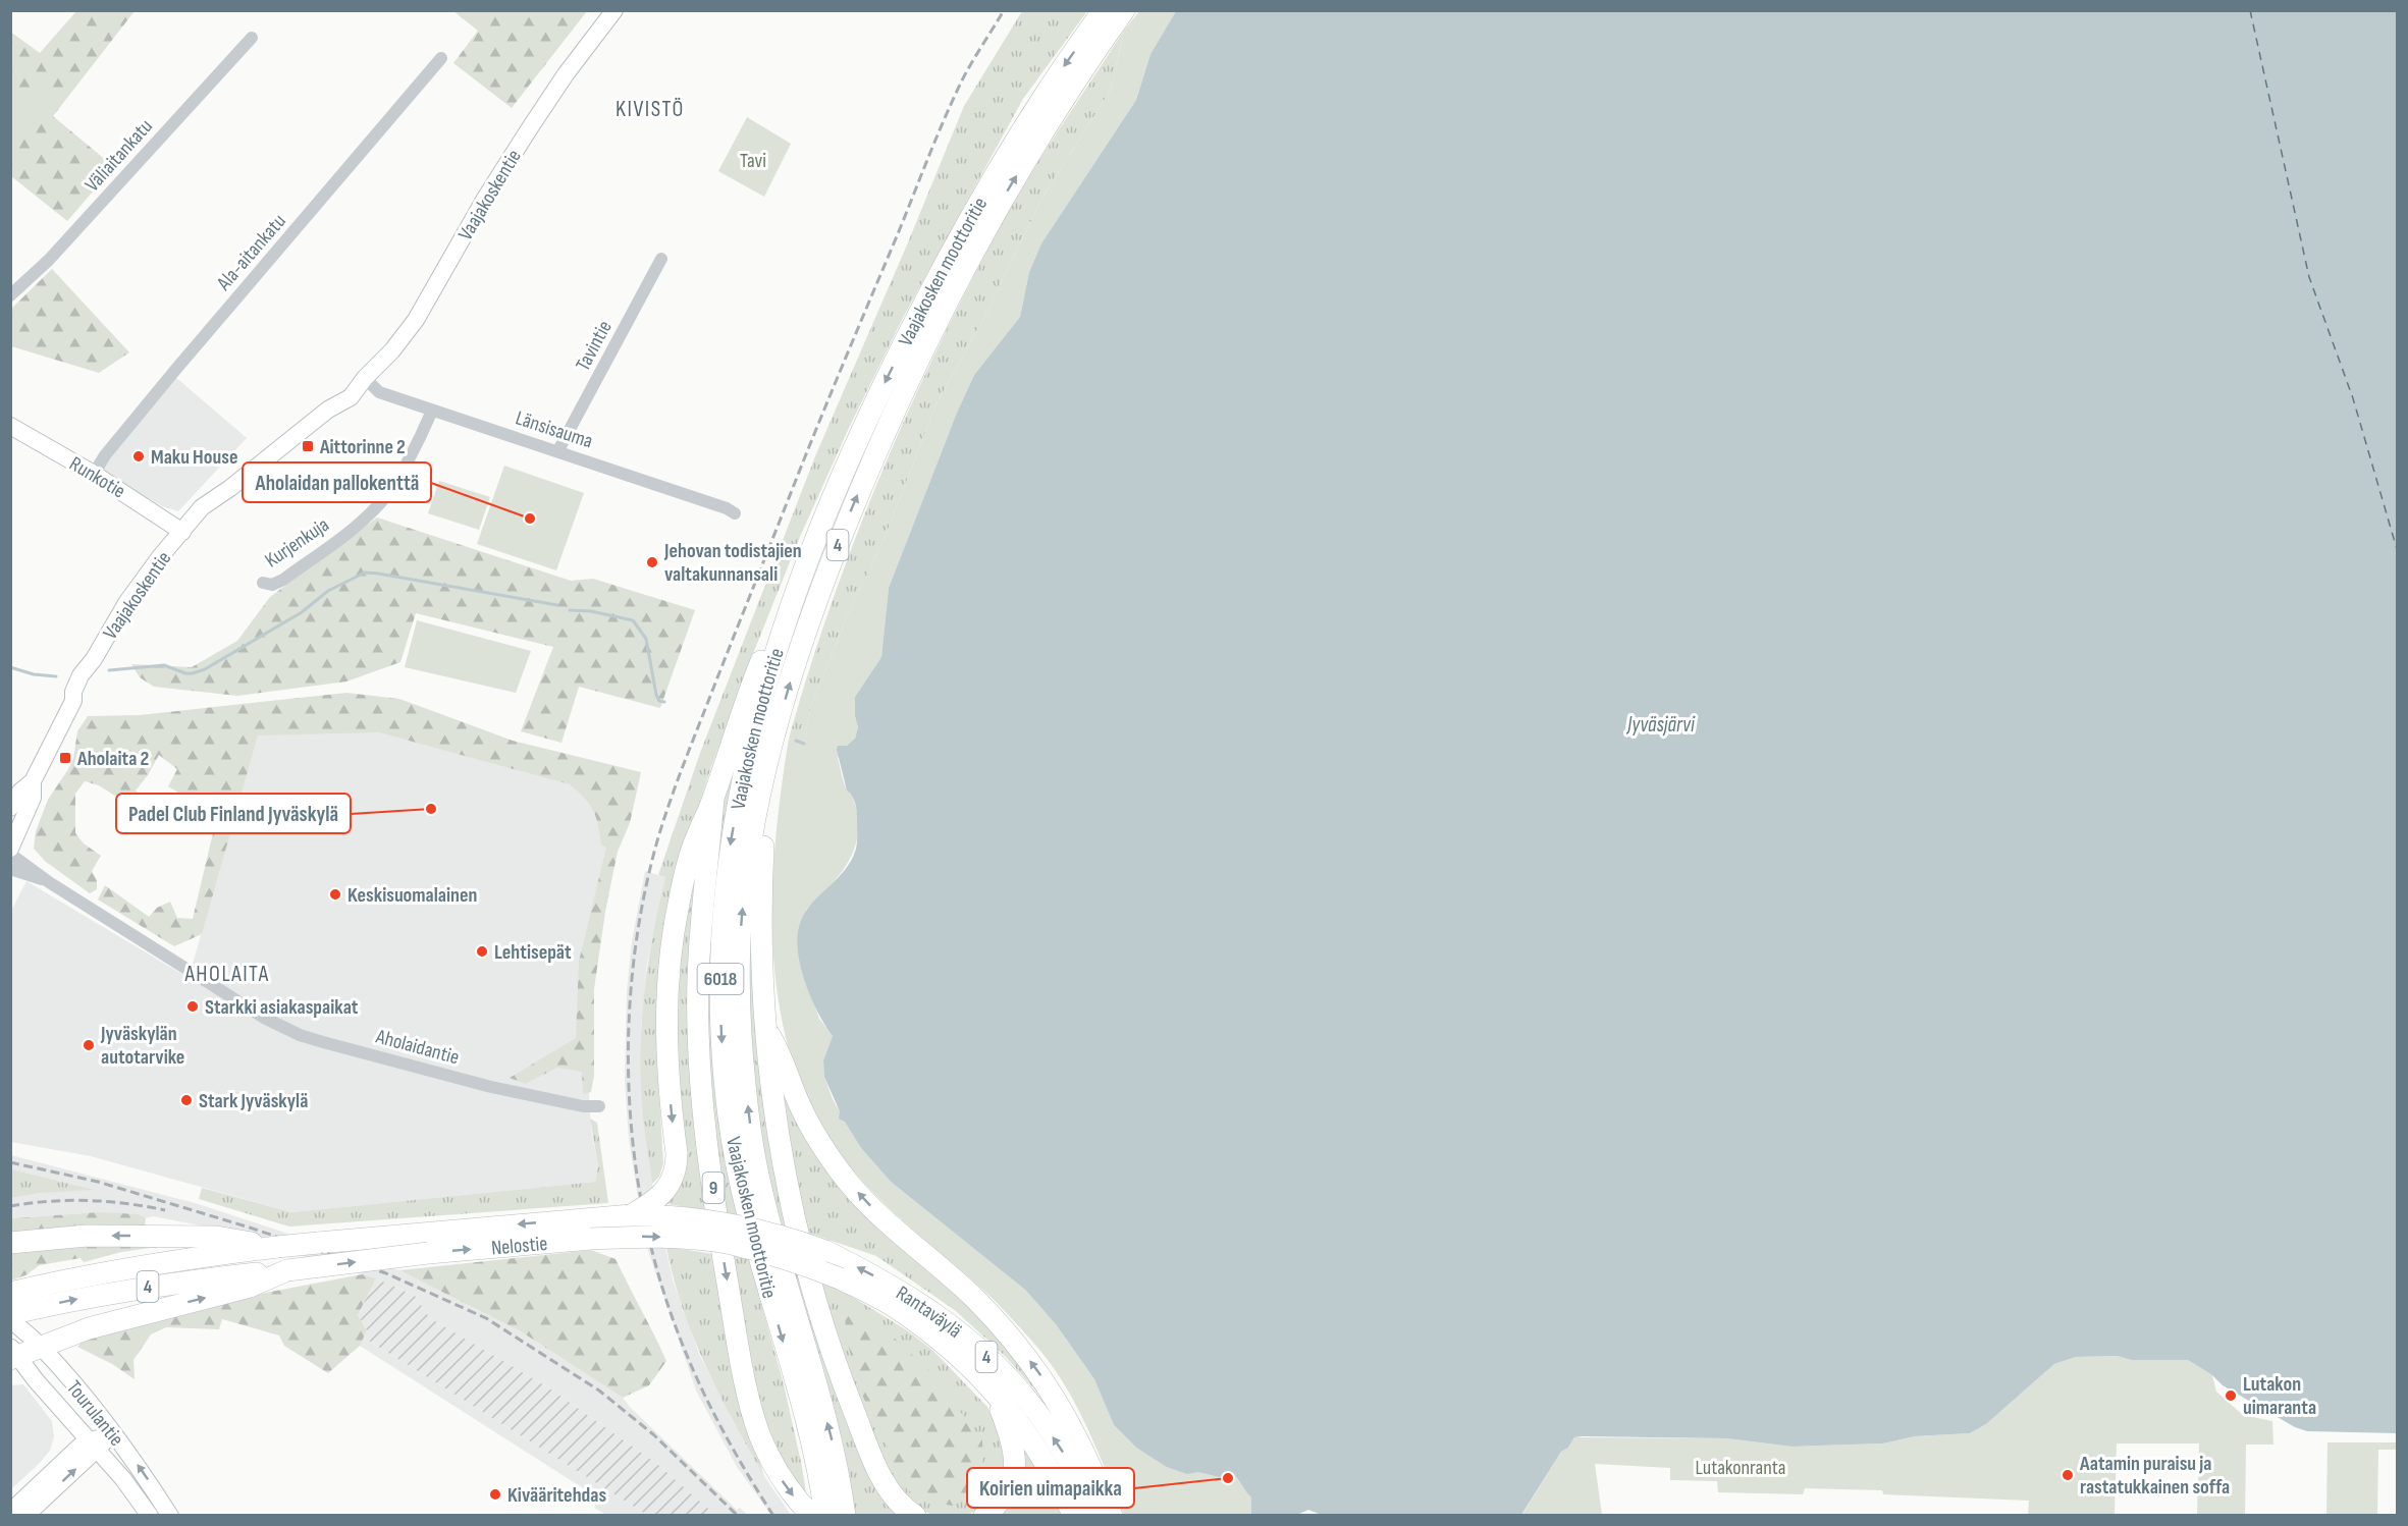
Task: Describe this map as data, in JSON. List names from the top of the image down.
{
  "streets": {
    "highway": [
      "Vaajakosken moottoritie",
      "4",
      "6018",
      "9",
      "Nelostie",
      "Rantaväylä"
    ],
    "main road": ["Vaajakoskentie", "Runkotie", "Tourulantie"],
    "street": [
      "Väliaitankatu",
      "Ala-aitankatu",
      "Tavintie",
      "Länsisauma",
      "Kurjenkuja",
      "Aholaidantie"
    ]
  },
  "crossings": [
    ["Vaajakoskentie", "Länsisauma"],
    ["Vaajakoskentie", "Runkotie"],
    ["Vaajakoskentie", "Aholaidantie"],
    ["Ala-aitankatu", "Runkotie"],
    ["Vaajakosken moottoritie", "4"],
    ["Tavintie", "Länsisauma"],
    ["Länsisauma", "Kurjenkuja"],
    ["4", "9"],
    ["4", "Nelostie"],
    ["Nelostie", "Rantaväylä"],
    ["Nelostie", "Tourulantie"]
  ],
  "districts": ["KIVISTÖ", "AHOLAITA"],
  "water": ["Jyväsjärvi"],
  "parks": ["Tavi", "Lutakonranta"],
  "places": {
    "transit": ["Aittorinne 2", "Aholaita 2"],
    "other": [
      "Maku House",
      "Aholaidan pallokenttä",
      "Jehovan todistajien valtakunnansali",
      "Padel Club Finland Jyväskylä",
      "Keskisuomalainen",
      "Lehtisepät",
      "Starkki asiakaspaikat",
      "Jyväskylän autotarvike",
      "Stark Jyväskylä",
      "Lutakon uimaranta",
      "Aatamin puraisu ja rastatukkainen soffa",
      "Koirien uimapaikka",
      "Kivääritehdas"
    ]
  }
}
